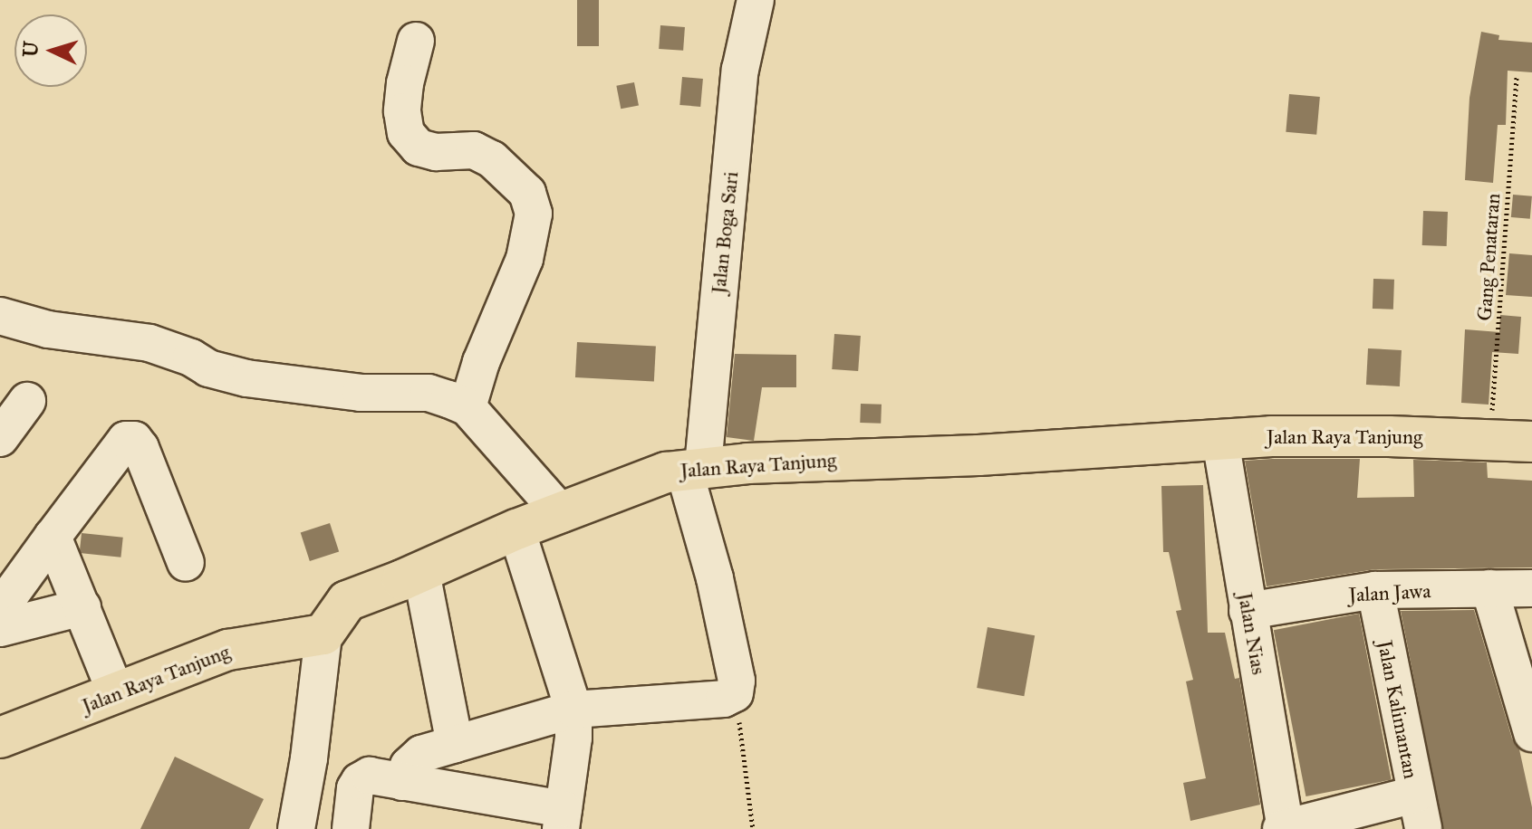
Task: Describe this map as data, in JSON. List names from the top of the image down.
{
  "streets": {
    "main road": ["Jalan Raya Tanjung"],
    "street": [
      "Jalan Boga Sari",
      "Jalan Jawa",
      "Jalan Nias",
      "Jalan Kalimantan"
    ],
    "path": ["Gang Penataran"]
  },
  "crossings": [
    ["Jalan Boga Sari", "Jalan Raya Tanjung"],
    ["Gang Penataran", "Jalan Raya Tanjung"],
    ["Jalan Raya Tanjung", "Jalan Nias"],
    ["Jalan Jawa", "Jalan Nias"],
    ["Jalan Jawa", "Jalan Kalimantan"]
  ],
  "north": "left"
}
